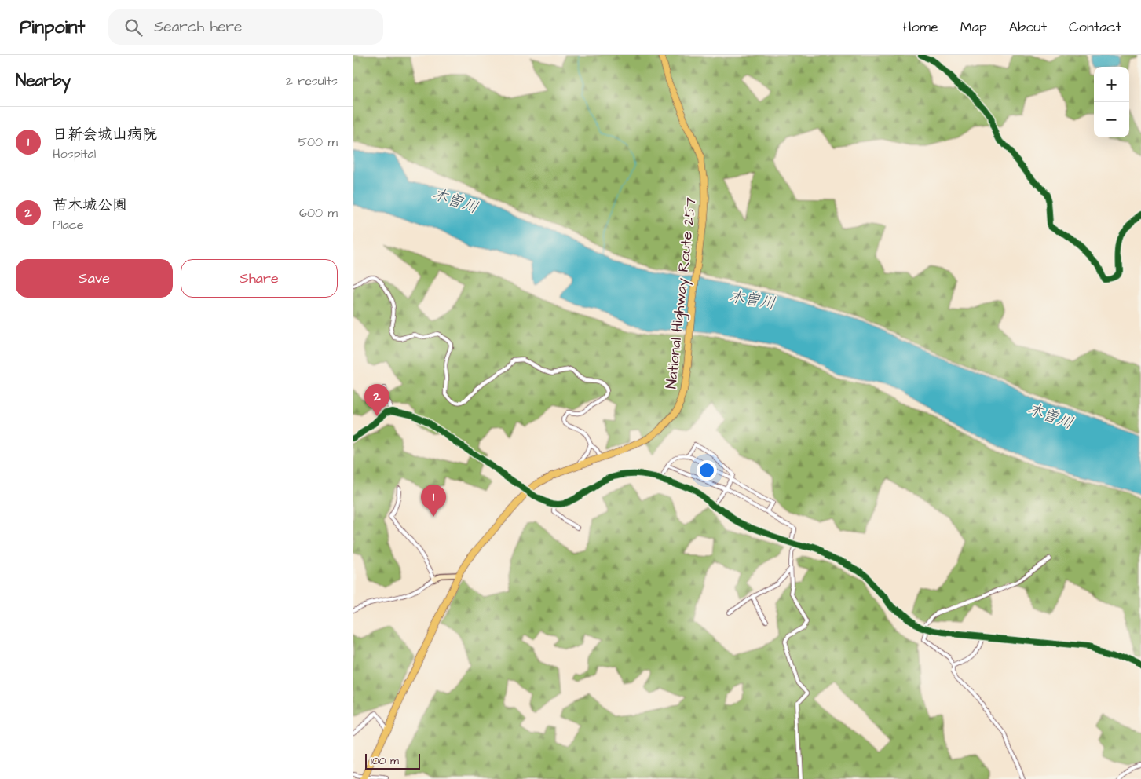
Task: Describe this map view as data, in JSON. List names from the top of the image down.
{
  "streets": {
    "highway": ["National Highway Route 257"]
  },
  "water": ["木曽川"],
  "scale_bar": "100 m",
  "page": {
    "header": "Pinpoint",
    "search": "Search here",
    "nav": [
      "Home",
      "Map",
      "About",
      "Contact"
    ],
    "heading": ["Nearby", "2 results"],
    "map_buttons": ["+", "−"],
    "list": [
      {
        "mark": "1",
        "name": "日新会城山病院",
        "note": "Hospital",
        "value": "500 m"
      },
      {
        "mark": "2",
        "name": "苗木城公園",
        "note": "Place",
        "value": "600 m"
      }
    ],
    "buttons": ["Save", "Share"],
    "pins": ["2", "1"],
    "scale": "100 m"
  }
}
